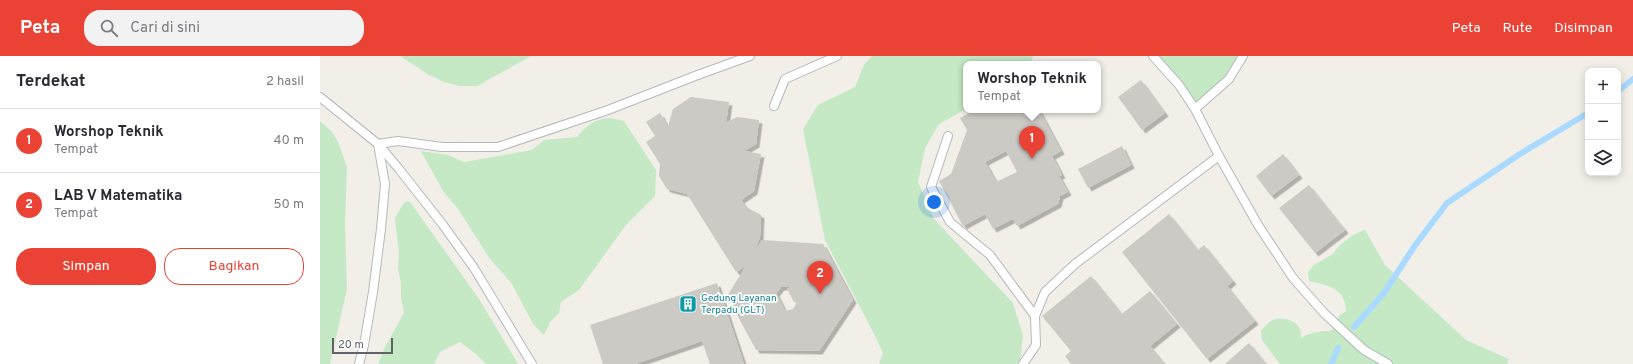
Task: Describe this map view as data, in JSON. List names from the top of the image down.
{
  "places": {
    "building": ["Gedung Layanan Terpadu (GLT)"]
  },
  "scale_bar": "20 m",
  "page": {
    "header": "Peta",
    "search": "Cari di sini",
    "nav": ["Peta", "Rute", "Disimpan"],
    "heading": ["Terdekat", "2 hasil"],
    "popup": ["Worshop Teknik", "Tempat"],
    "map_buttons": ["+", "−"],
    "list": [
      {
        "mark": "1",
        "name": "Worshop Teknik",
        "note": "Tempat",
        "value": "40 m"
      },
      {
        "mark": "2",
        "name": "LAB V Matematika",
        "note": "Tempat",
        "value": "50 m"
      }
    ],
    "pins": ["1", "2"],
    "buttons": ["Simpan", "Bagikan"],
    "scale": "20 m"
  }
}
